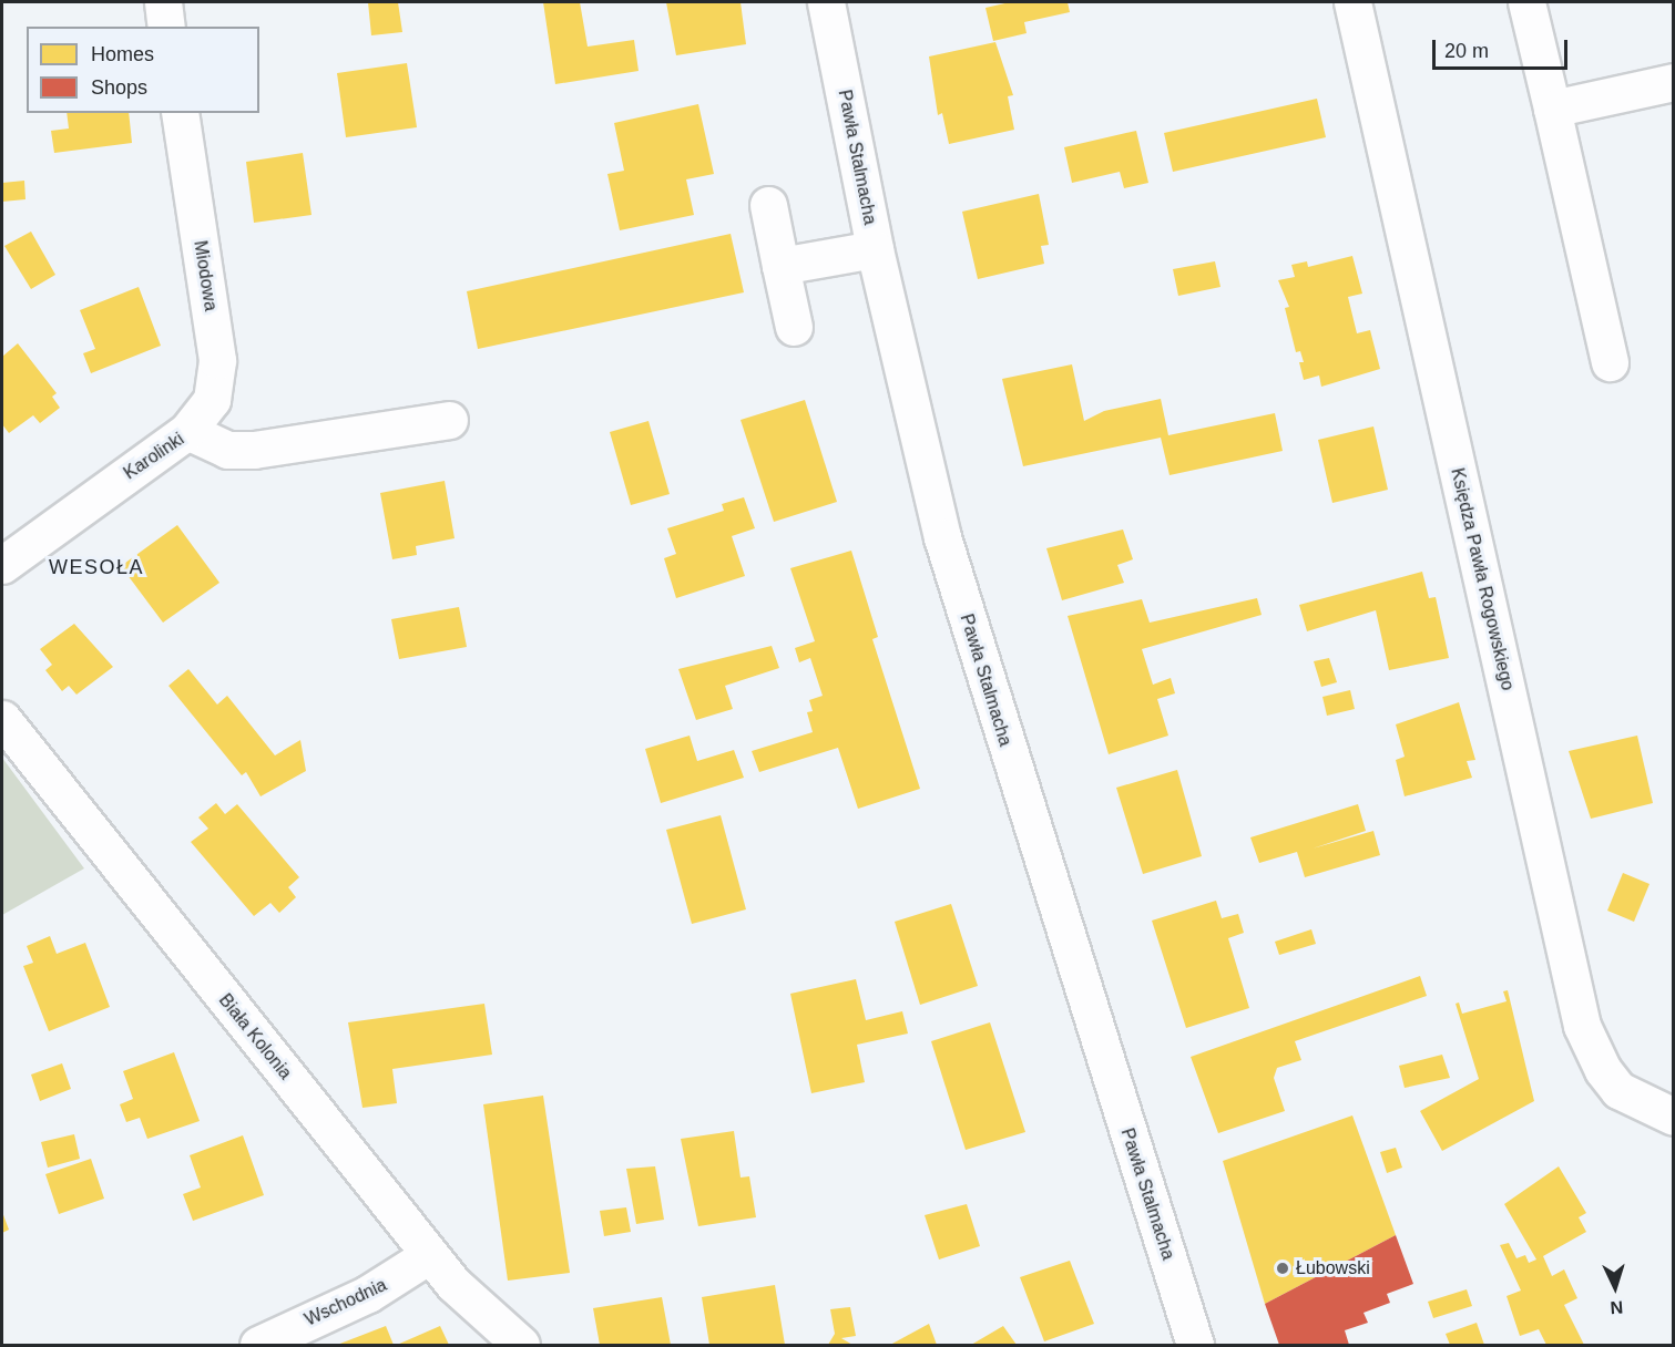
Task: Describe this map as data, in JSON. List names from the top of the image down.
{
  "streets": {
    "street": [
      "Pawła Stalmacha",
      "Miodowa",
      "Karolinki",
      "Księdza Pawła Rogowskiego",
      "Biała Kolonia",
      "Wschodnia"
    ]
  },
  "crossings": [
    ["Miodowa", "Karolinki"],
    ["Biała Kolonia", "Wschodnia"]
  ],
  "districts": ["WESOŁA"],
  "places": ["Łubowski"],
  "legend": ["Homes", "Shops"],
  "scale_bar": "20 m",
  "north": "bottom"
}
